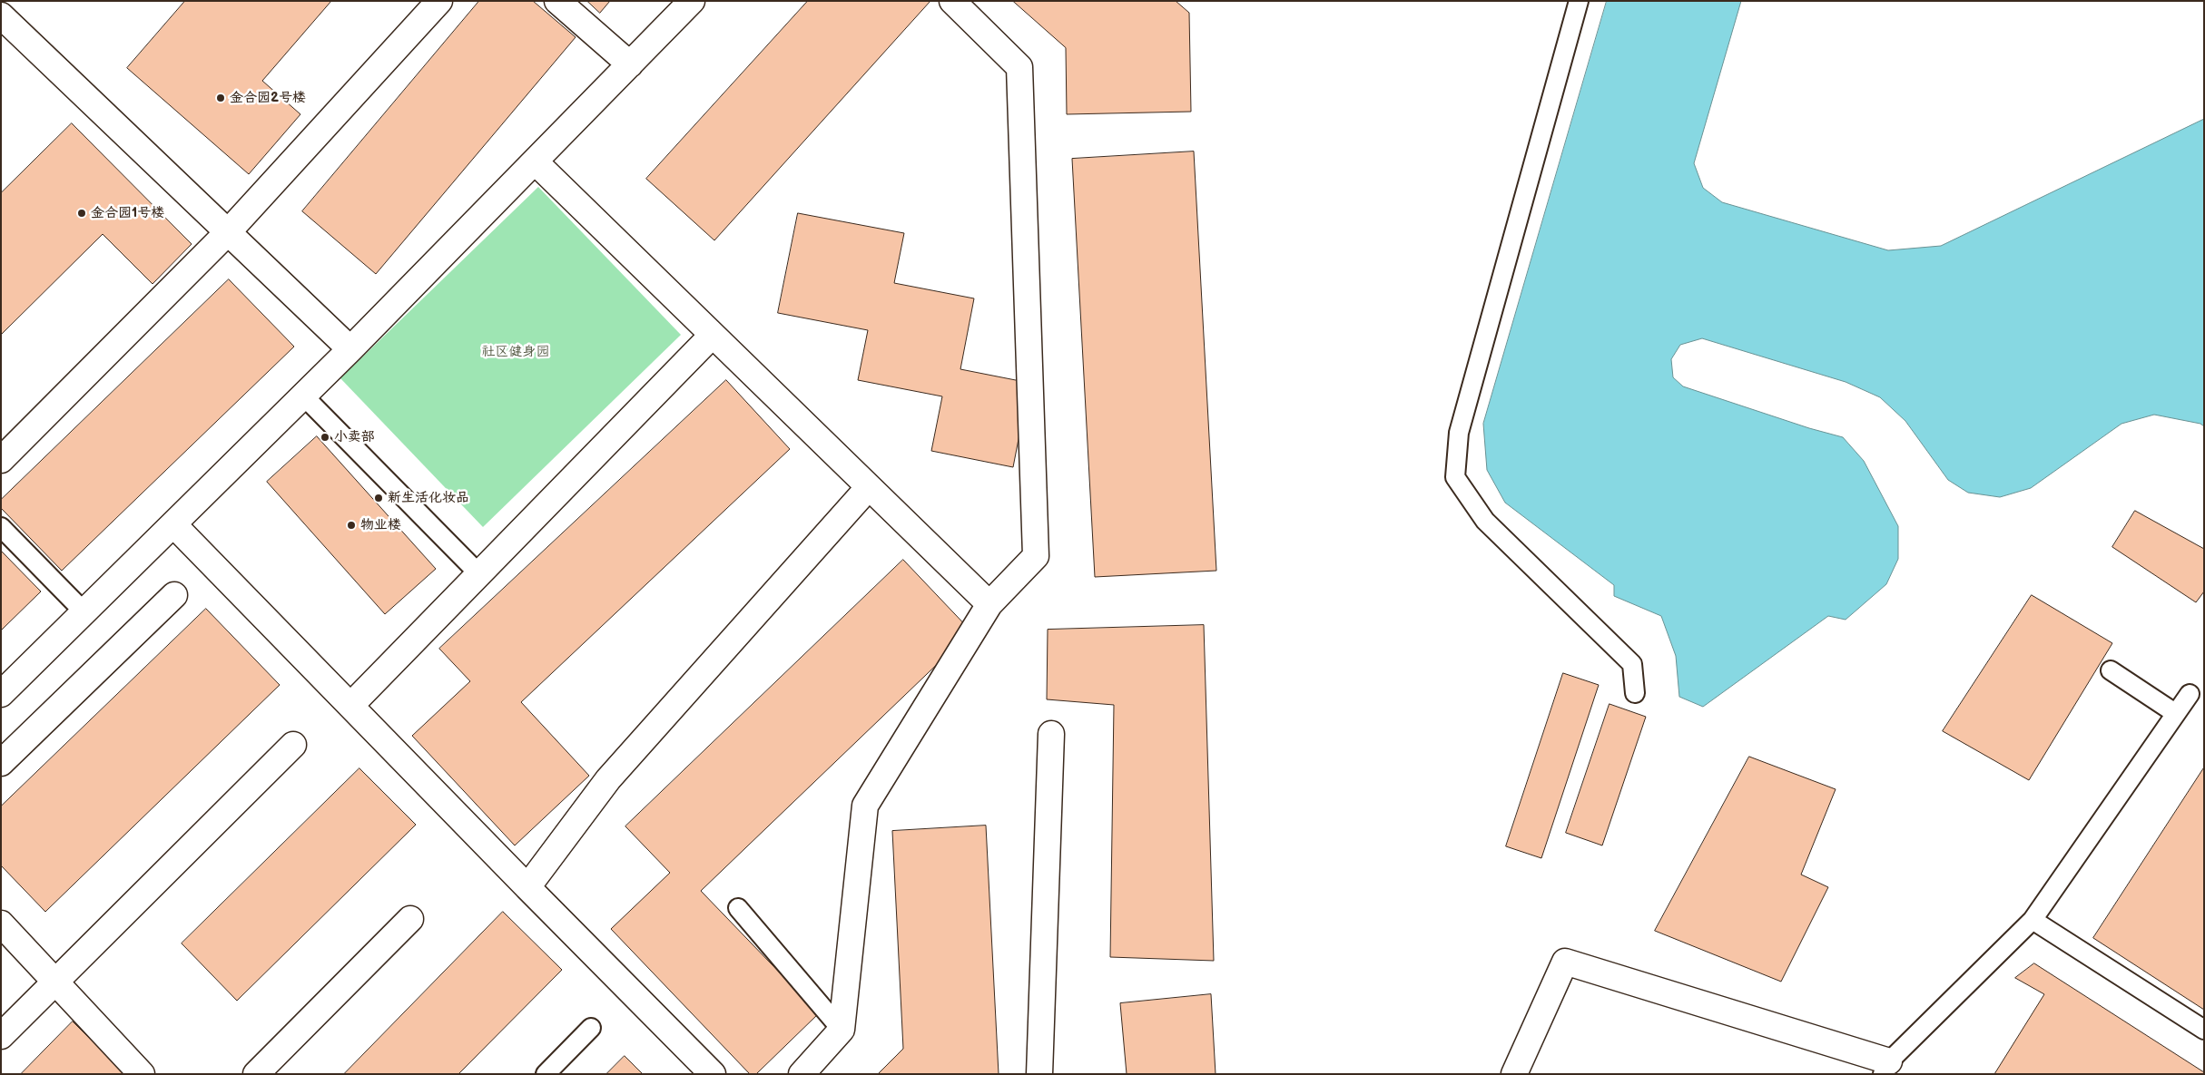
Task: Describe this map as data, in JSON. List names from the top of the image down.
{
  "parks": ["社区健身园"],
  "places": [
    "金合园2号楼",
    "金合园1号楼",
    "小卖部",
    "新生活化妆品",
    "物业楼"
  ]
}
